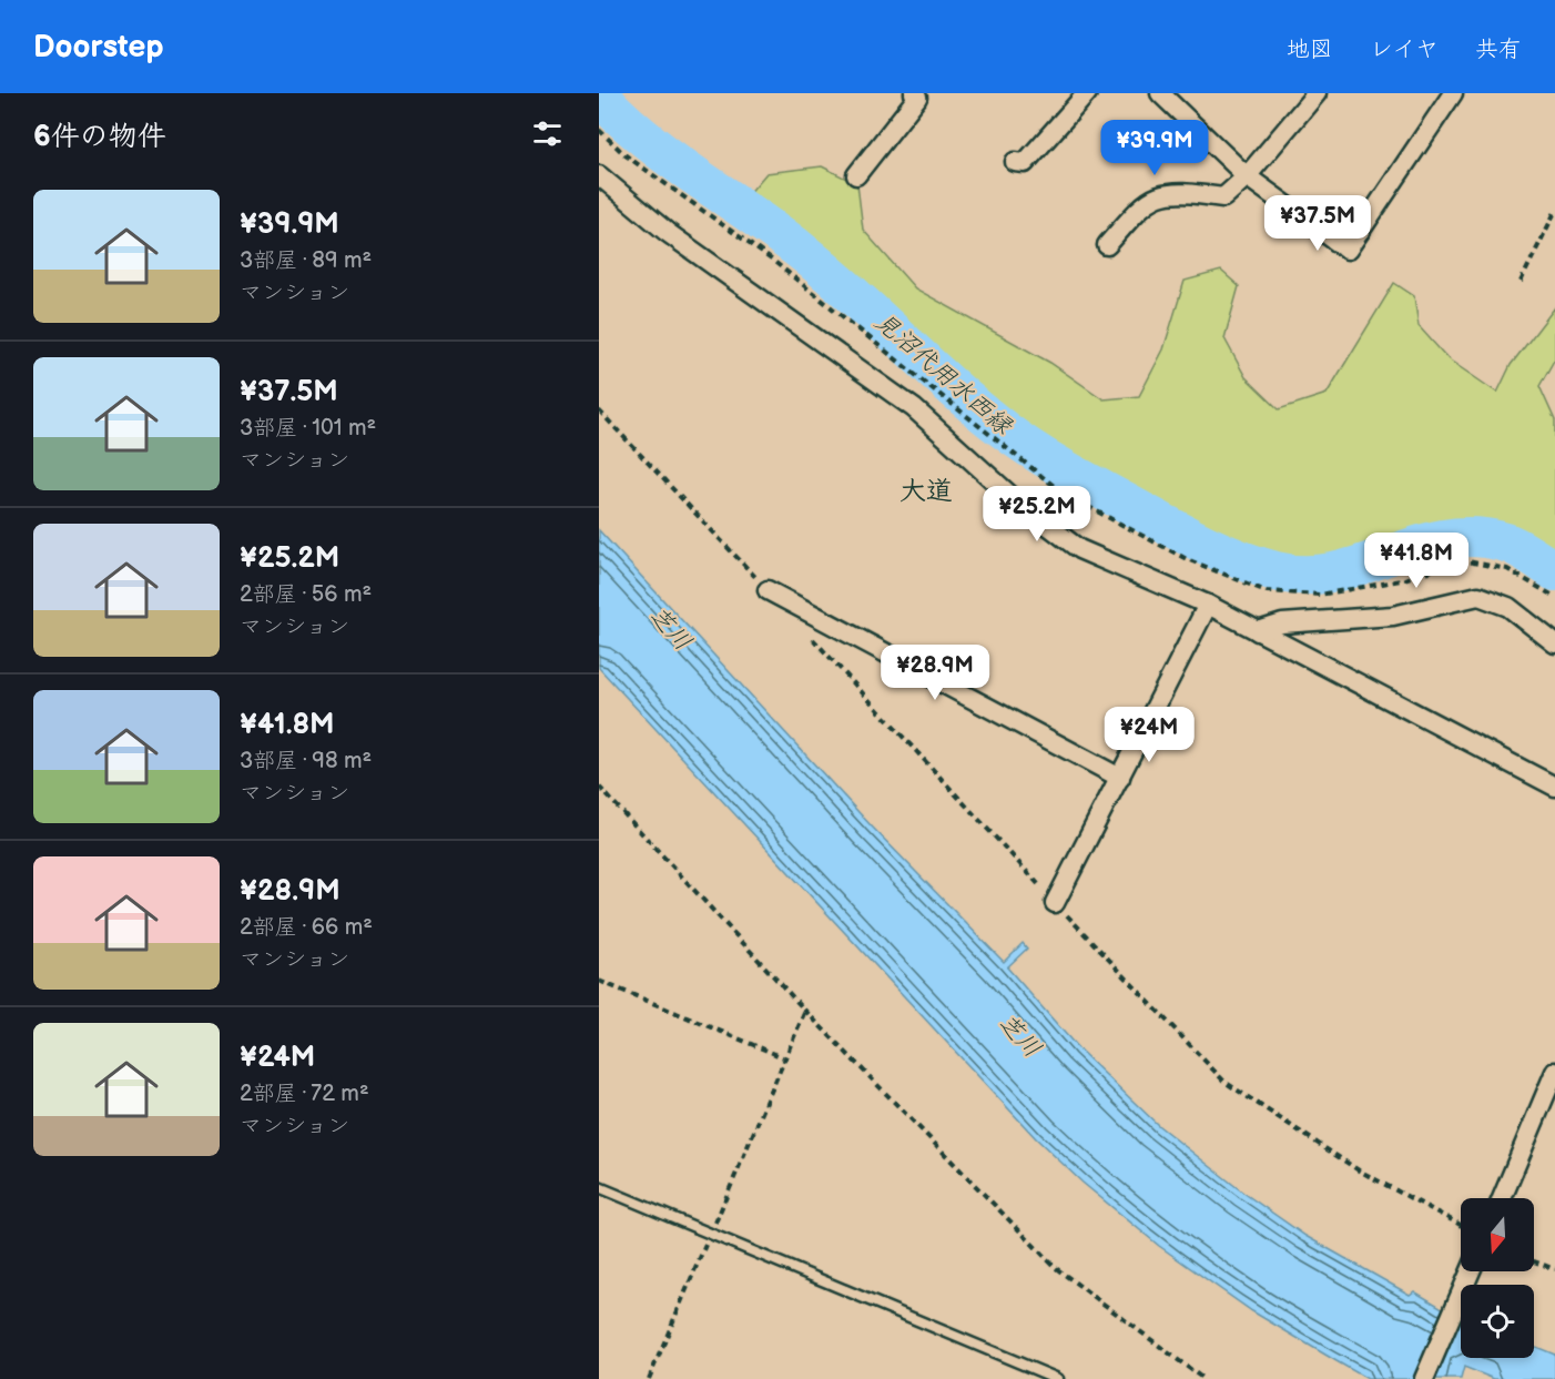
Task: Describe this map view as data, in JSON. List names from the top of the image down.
{
  "districts": ["大道"],
  "water": ["見沼代用水西縁", "芝川"],
  "north": "bottom",
  "page": {
    "header": "Doorstep",
    "nav": ["地図", "レイヤ", "共有"],
    "heading": "6件の物件",
    "price": [
      "¥39.9M",
      "¥37.5M",
      "¥25.2M",
      "¥41.8M",
      "¥28.9M",
      "¥24M"
    ],
    "list": [
      {
        "name": "¥39.9M",
        "note": "3部屋 · 89 m² · マンション"
      },
      {
        "name": "¥37.5M",
        "note": "3部屋 · 101 m² · マンション"
      },
      {
        "name": "¥25.2M",
        "note": "2部屋 · 56 m² · マンション"
      },
      {
        "name": "¥41.8M",
        "note": "3部屋 · 98 m² · マンション"
      },
      {
        "name": "¥28.9M",
        "note": "2部屋 · 66 m² · マンション"
      },
      {
        "name": "¥24M",
        "note": "2部屋 · 72 m² · マンション"
      }
    ]
  }
}
